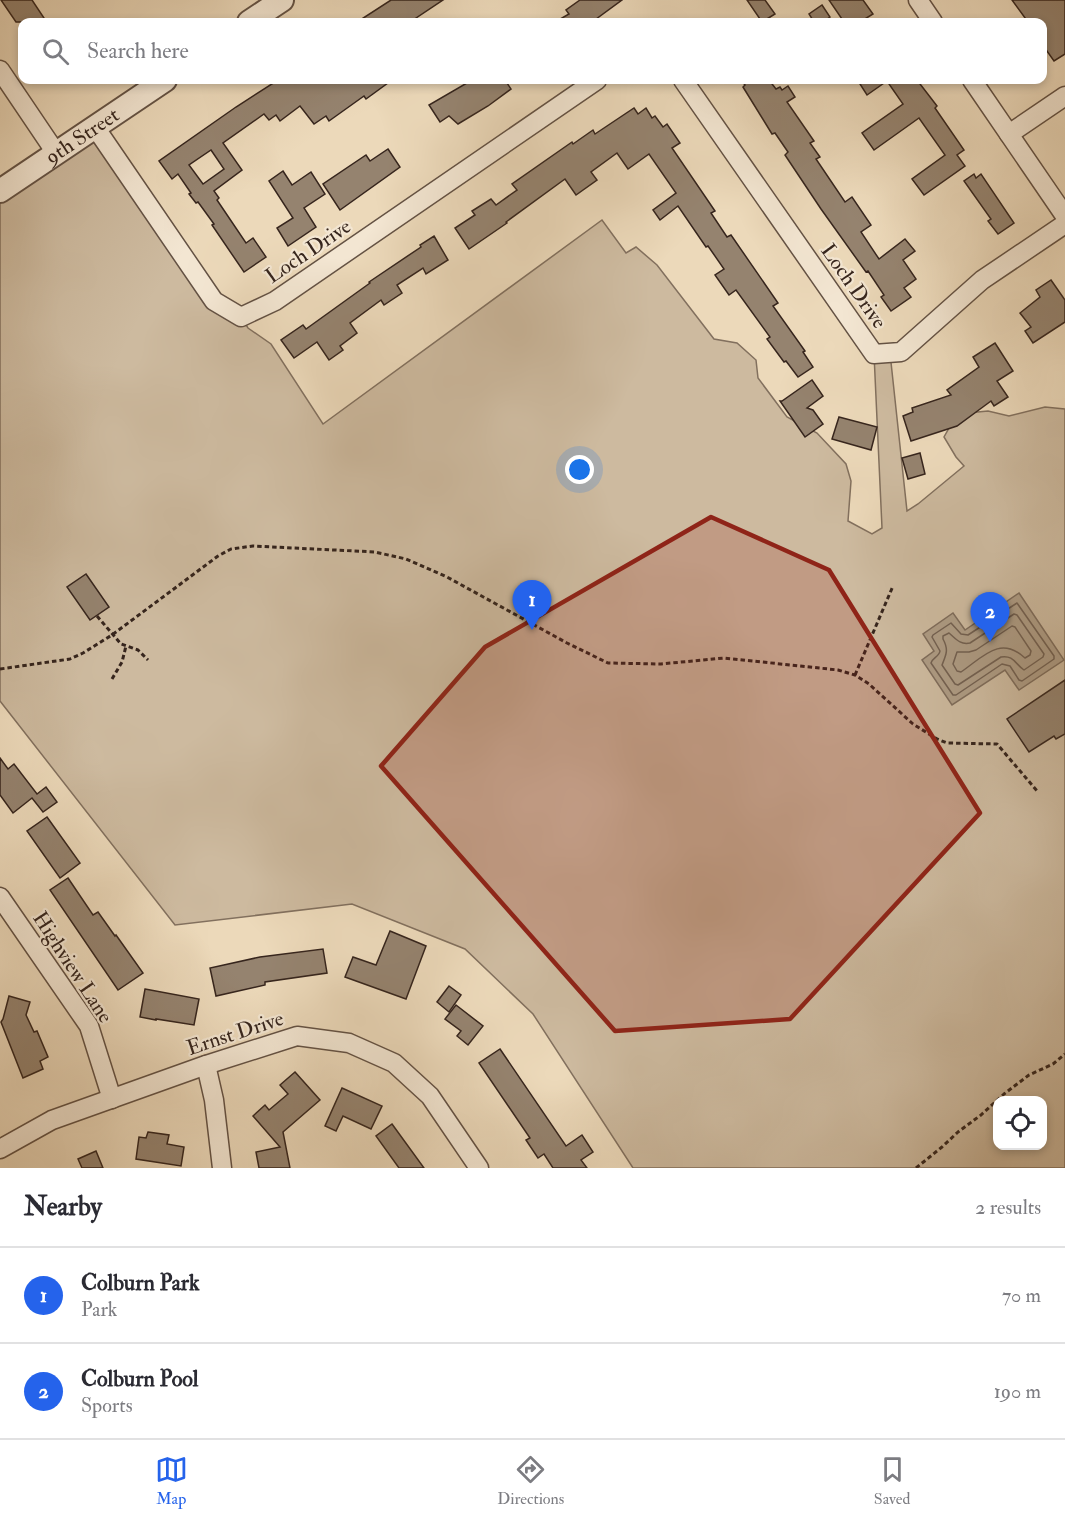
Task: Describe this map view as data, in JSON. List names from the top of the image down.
{
  "streets": {
    "street": [
      "9th Street",
      "Loch Drive",
      "Highview Lane",
      "Ernst Drive"
    ]
  },
  "crossings": [
    ["9th Street", "Loch Drive"],
    ["Highview Lane", "Ernst Drive"]
  ],
  "page": {
    "search": "Search here",
    "pins": ["1", "2"],
    "heading": ["Nearby", "2 results"],
    "list": [
      {
        "mark": "1",
        "name": "Colburn Park",
        "note": "Park",
        "value": "70 m"
      },
      {
        "mark": "2",
        "name": "Colburn Pool",
        "note": "Sports",
        "value": "190 m"
      }
    ],
    "nav": ["Map", "Directions", "Saved"]
  }
}
